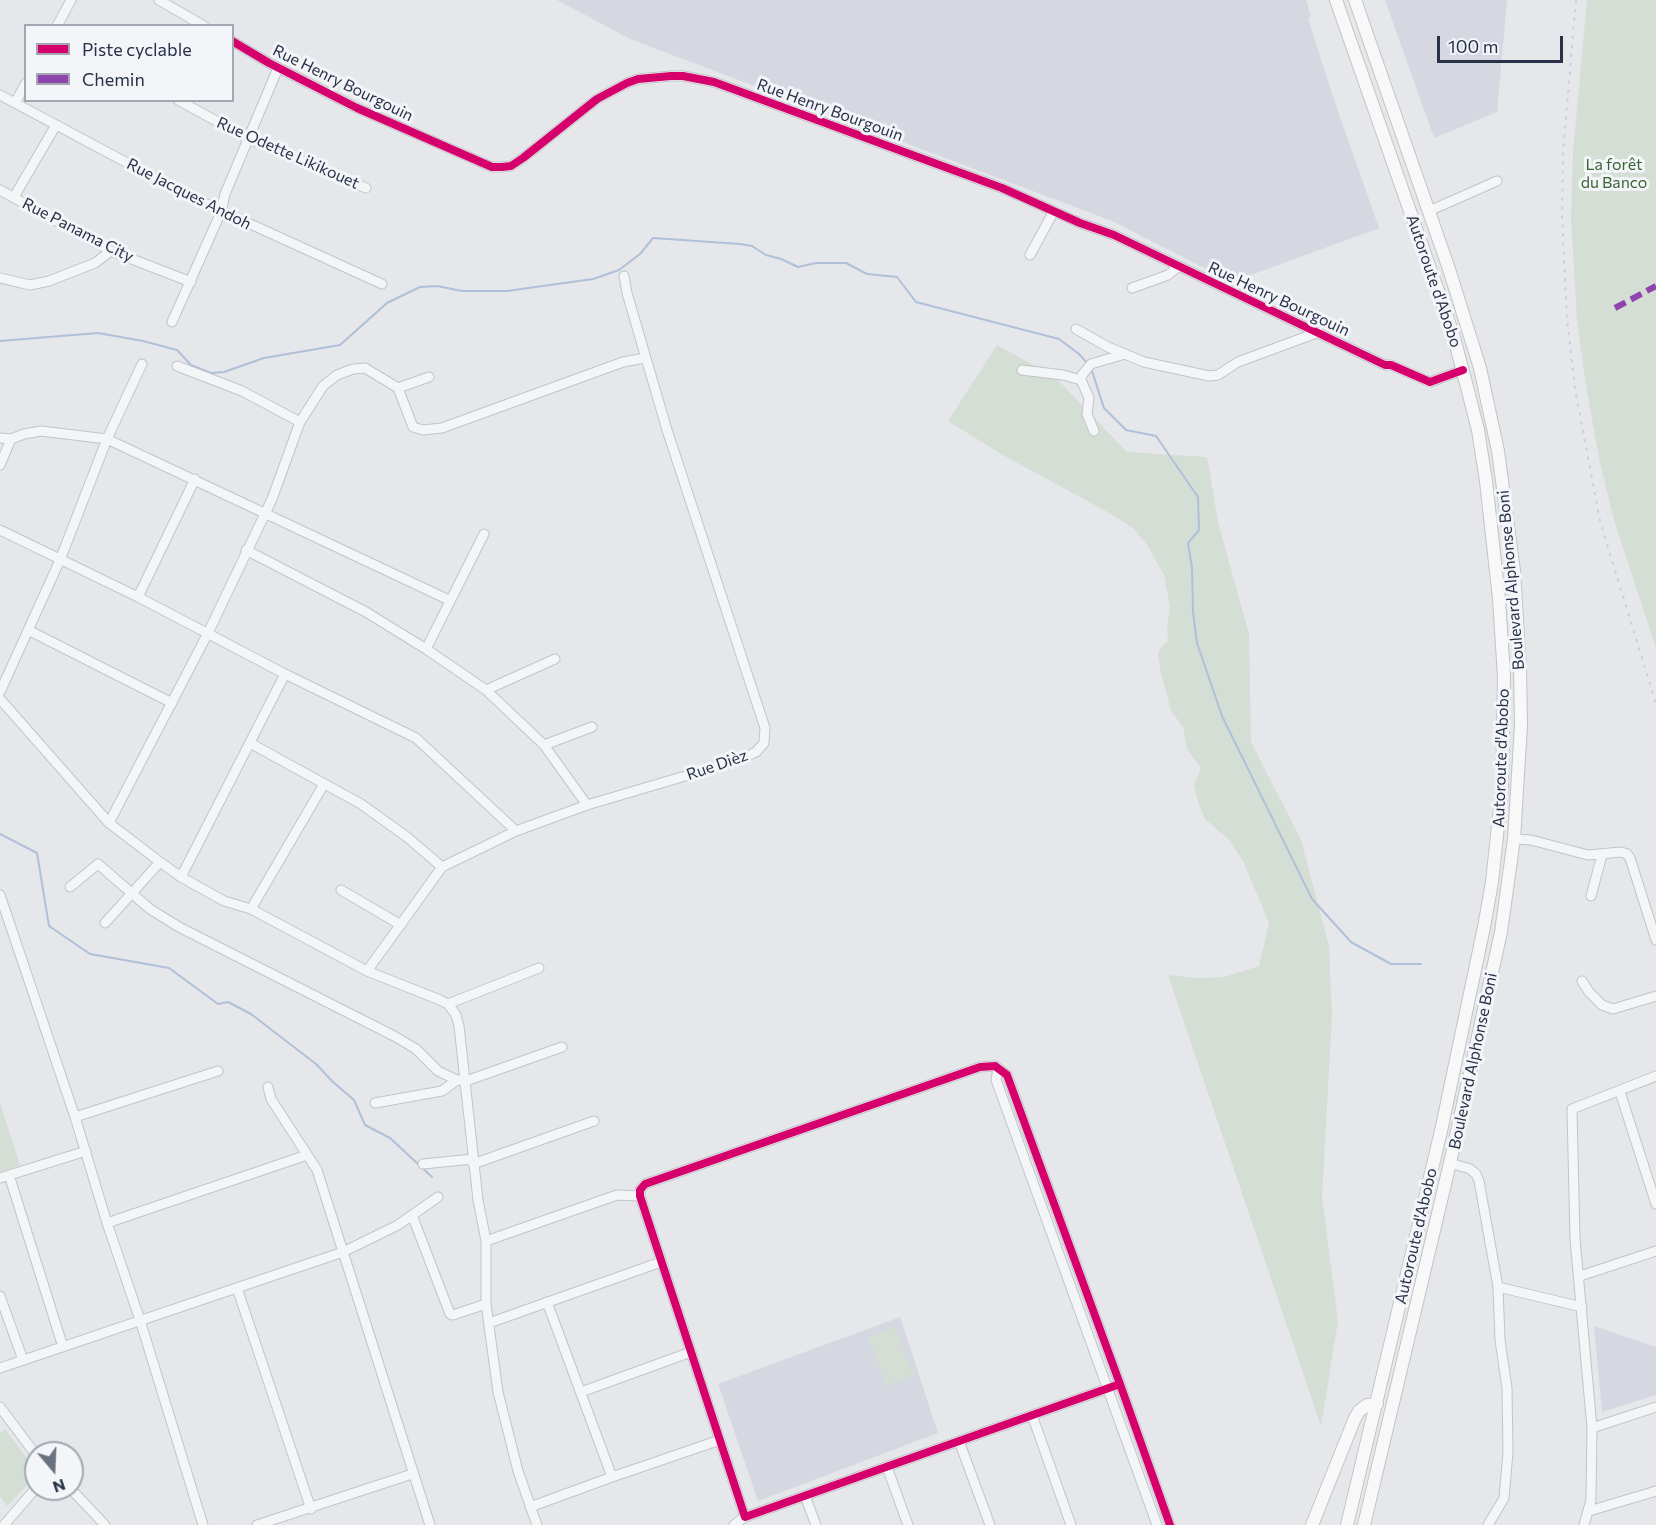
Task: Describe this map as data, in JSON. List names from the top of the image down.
{
  "streets": {
    "main road": ["Autoroute d'Abobo", "Boulevard Alphonse Boni"],
    "street": [
      "Rue Henry Bourgouin",
      "Rue Odette Likikouet",
      "Rue Jacques Andoh",
      "Rue Panama City",
      "Rue Dièz"
    ]
  },
  "crossings": [
    ["Rue Henry Bourgouin", "Autoroute d'Abobo"]
  ],
  "parks": ["La forêt du Banco"],
  "legend": ["Piste cyclable", "Chemin"],
  "scale_bar": "100 m",
  "north": "bottom"
}
